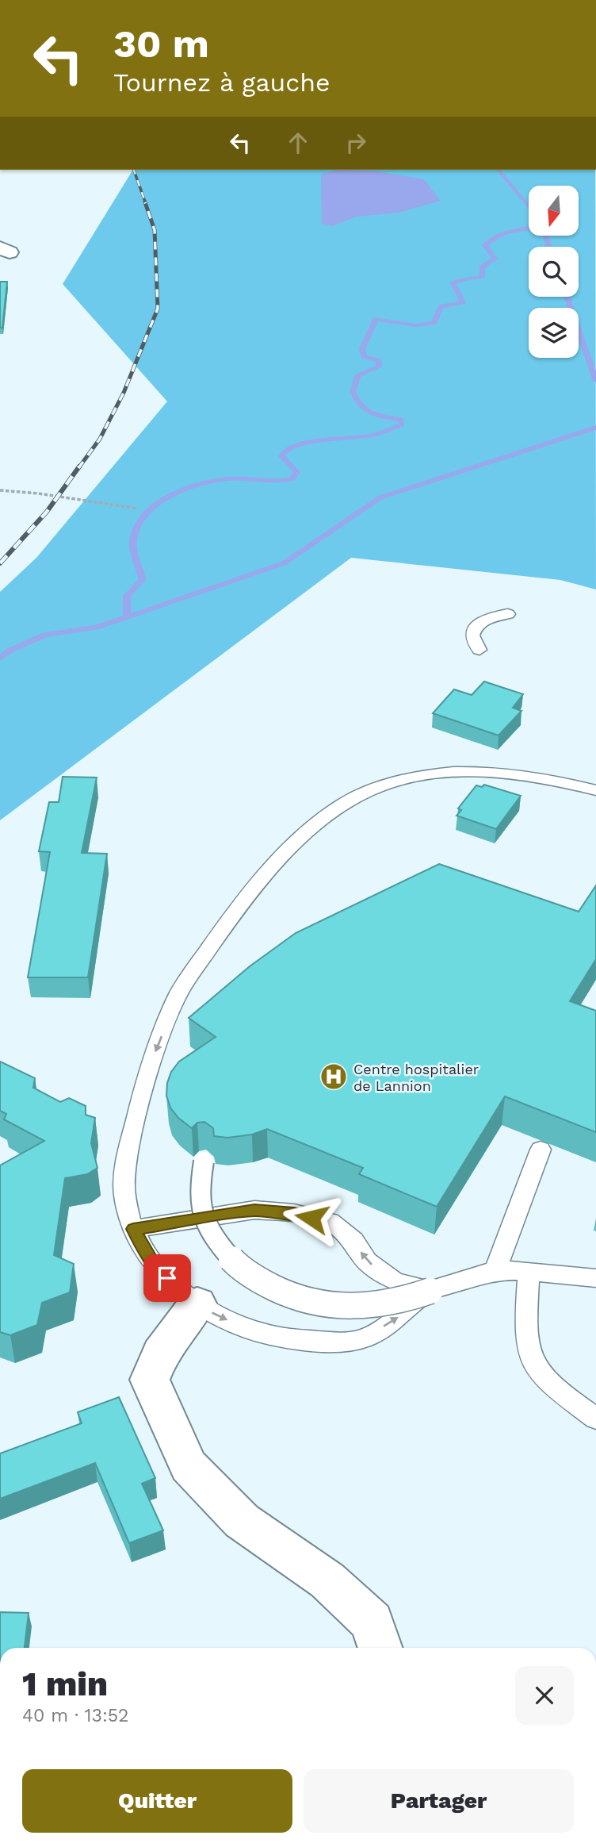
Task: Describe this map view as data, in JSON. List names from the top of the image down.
{
  "places": {
    "hospital": ["Centre hospitalier de Lannion"]
  },
  "north": "bottom",
  "page": {
    "turn": ["30 m", "Tournez à gauche"],
    "heading": ["1 min", "40 m · 13:52"],
    "buttons": ["Quitter", "Partager"]
  }
}
